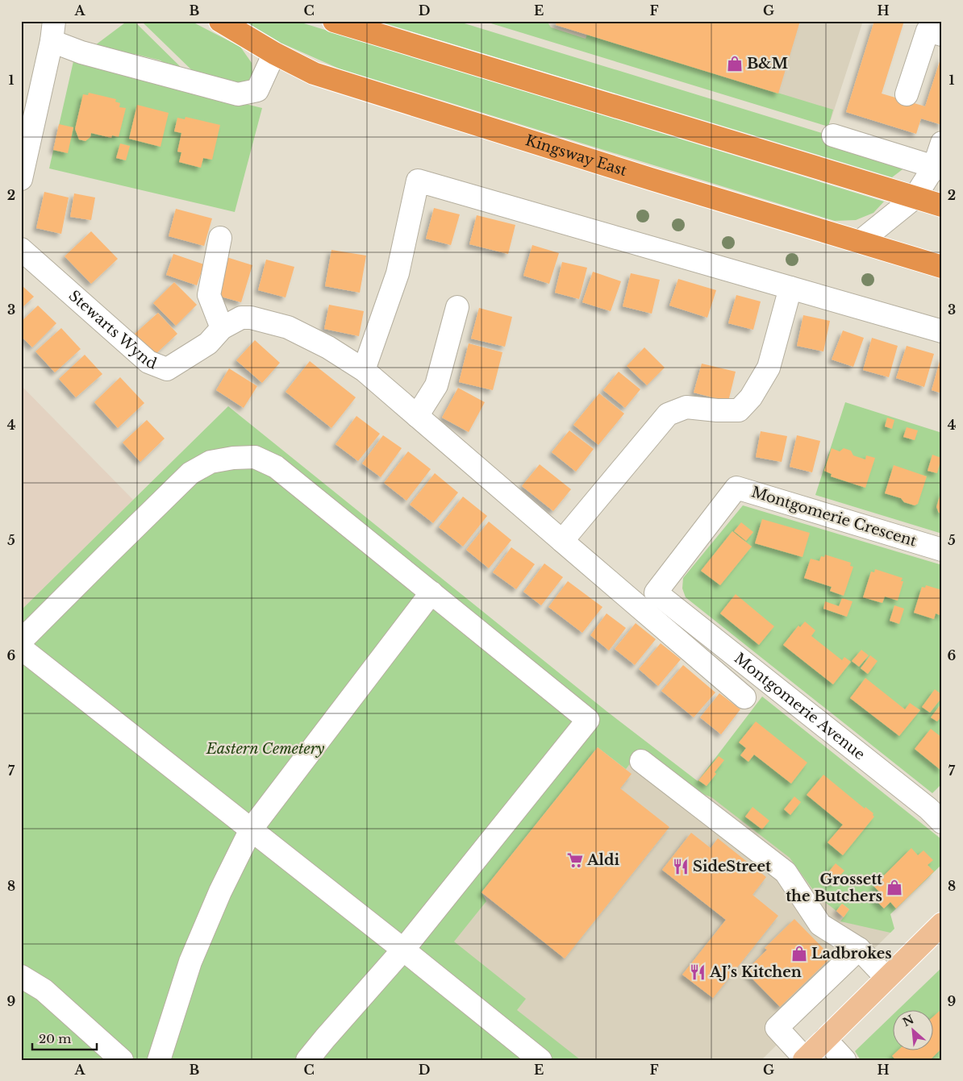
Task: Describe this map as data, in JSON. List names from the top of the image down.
{
  "streets": {
    "highway": ["Kingsway East"],
    "street": ["Stewarts Wynd", "Montgomerie Crescent", "Montgomerie Avenue"]
  },
  "crossings": [
    ["Montgomerie Crescent", "Montgomerie Avenue"]
  ],
  "parks": ["Eastern Cemetery"],
  "places": {
    "shop": ["B&M", "Grossett the Butchers", "Ladbrokes"],
    "supermarket": ["Aldi"],
    "restaurant": ["SideStreet", "AJ’s Kitchen"]
  },
  "scale_bar": "20 m",
  "north": "top left",
  "grid": {
    "columns": [
      "A",
      "B",
      "C",
      "D",
      "E",
      "F",
      "G",
      "H"
    ],
    "rows": [
      "1",
      "2",
      "3",
      "4",
      "5",
      "6",
      "7",
      "8",
      "9"
    ]
  }
}
